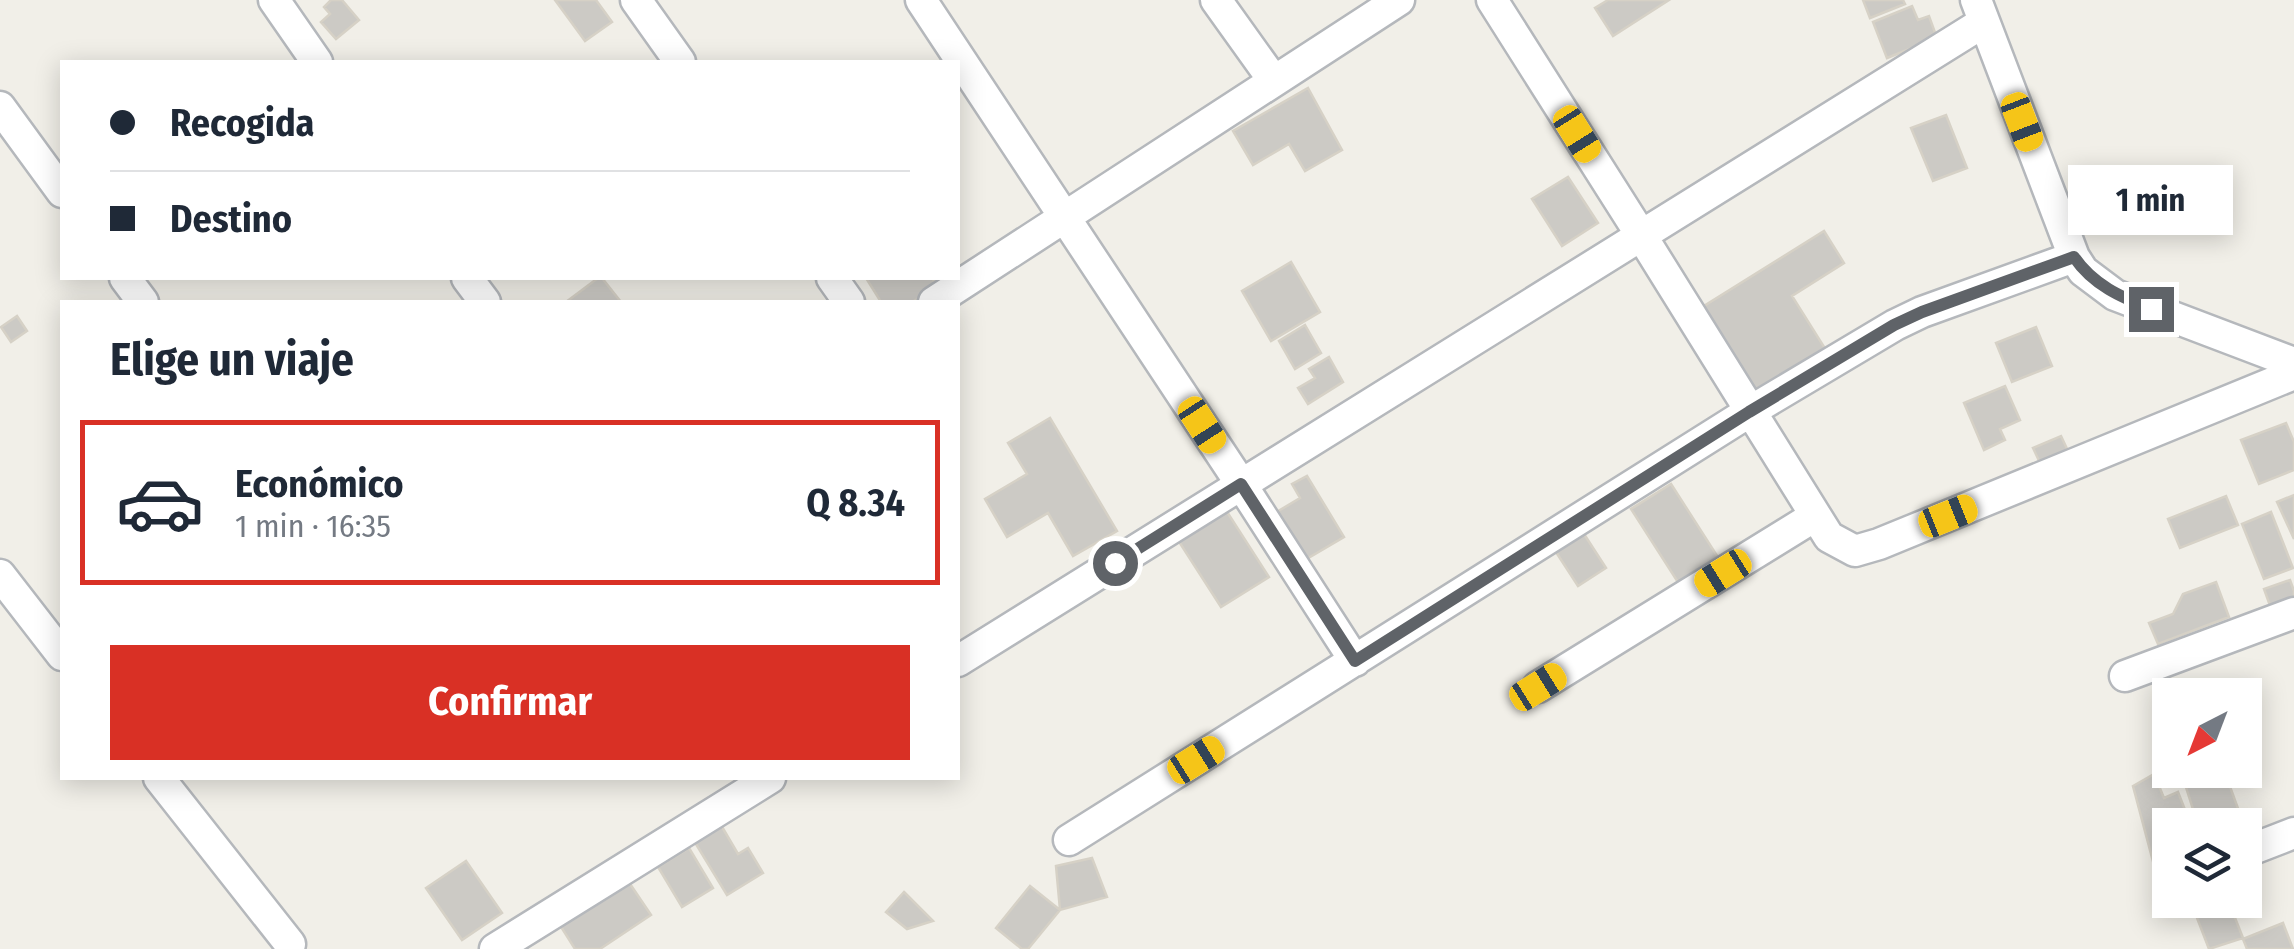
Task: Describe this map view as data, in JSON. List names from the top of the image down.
{
  "north": "bottom left",
  "page": {
    "banner": ["Recogida", "Destino"],
    "bubble": "1 min",
    "heading": "Elige un viaje",
    "list": [
      {
        "name": "Económico",
        "note": "1 min · 16:35",
        "value": "Q 8.34"
      }
    ],
    "buttons": "Confirmar"
  }
}
